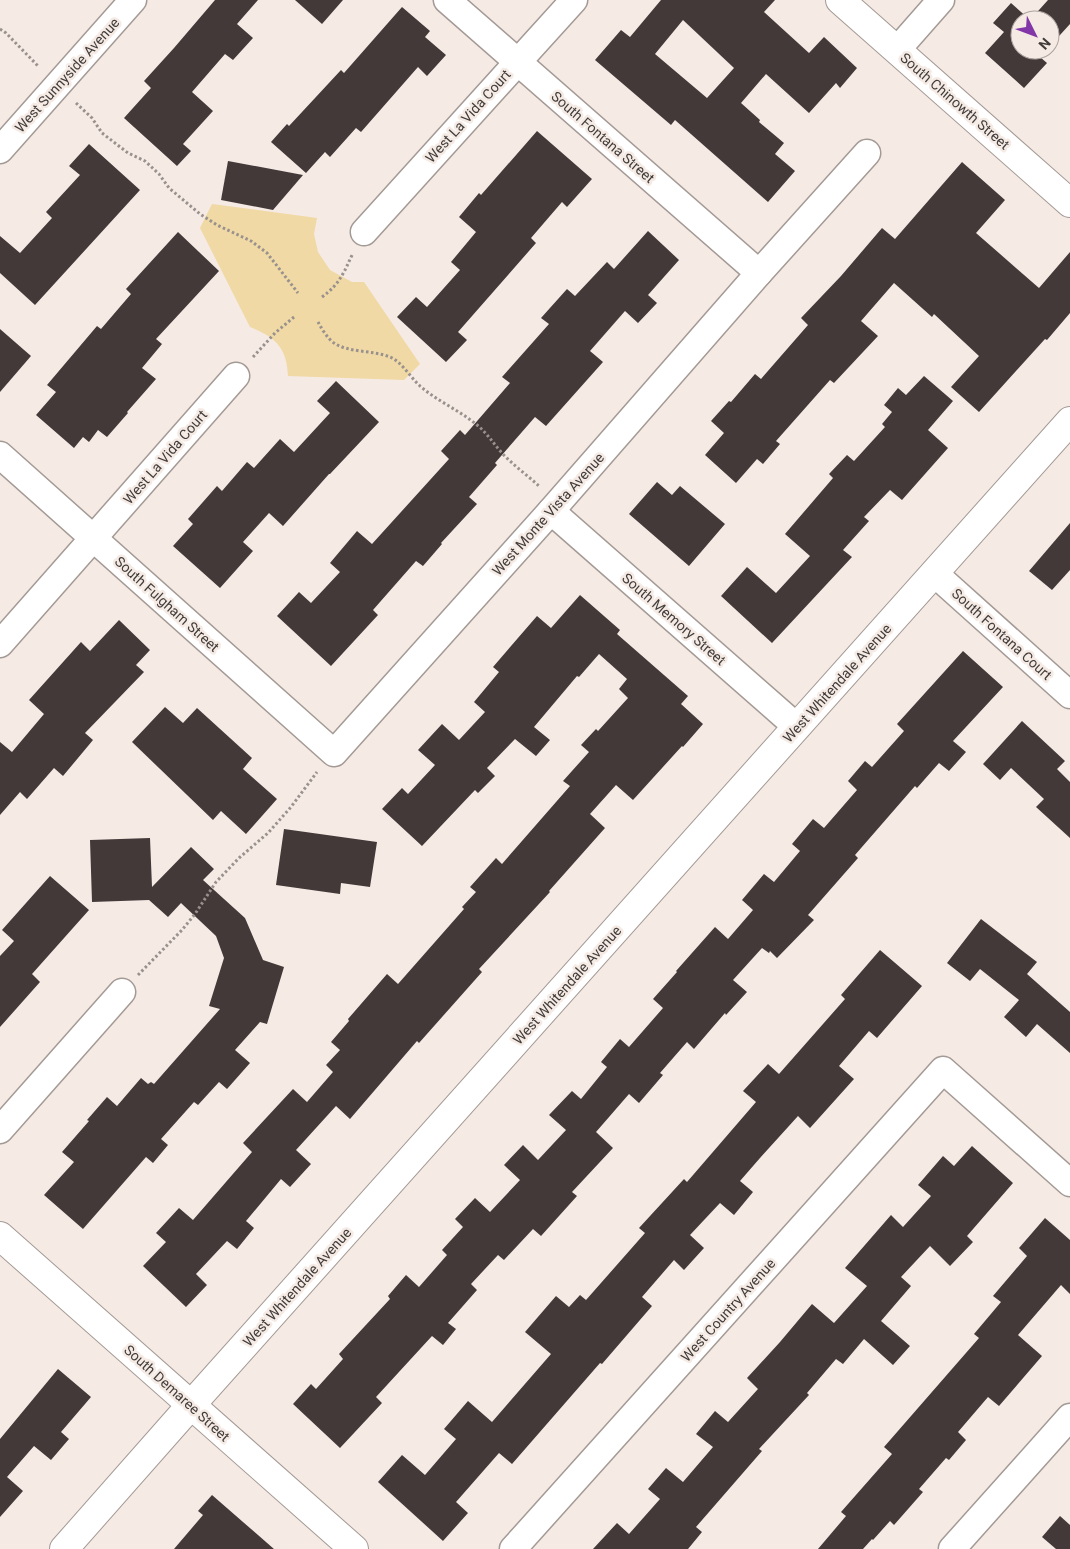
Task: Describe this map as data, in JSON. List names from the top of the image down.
{
  "streets": {
    "street": [
      "West Sunnyside Avenue",
      "South Chinowth Street",
      "West La Vida Court",
      "South Fontana Street",
      "West Monte Vista Avenue",
      "South Fulgham Street",
      "South Memory Street",
      "South Fontana Court",
      "West Whitendale Avenue",
      "West Country Avenue",
      "South Demaree Street"
    ]
  },
  "crossings": [
    ["West La Vida Court", "South Fontana Street"],
    ["West La Vida Court", "South Fulgham Street"],
    ["South Fontana Street", "West Monte Vista Avenue"],
    ["West Monte Vista Avenue", "South Fulgham Street"],
    ["West Monte Vista Avenue", "South Memory Street"],
    ["South Memory Street", "West Whitendale Avenue"],
    ["South Fontana Court", "West Whitendale Avenue"],
    ["West Whitendale Avenue", "South Demaree Street"]
  ],
  "north": "bottom right"
}
